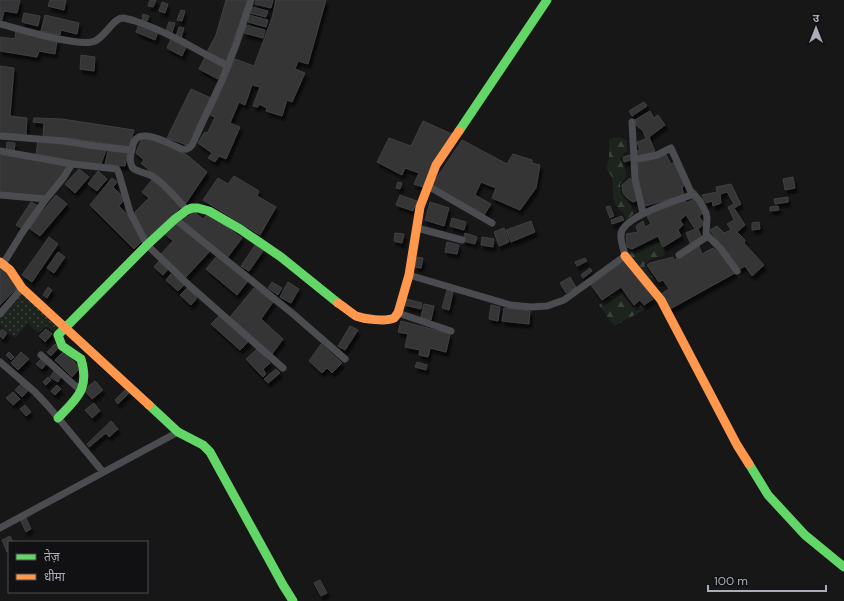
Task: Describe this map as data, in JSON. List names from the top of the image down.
{
  "legend": ["तेज़", "धीमा"],
  "scale_bar": "100 m",
  "north": "top"
}
